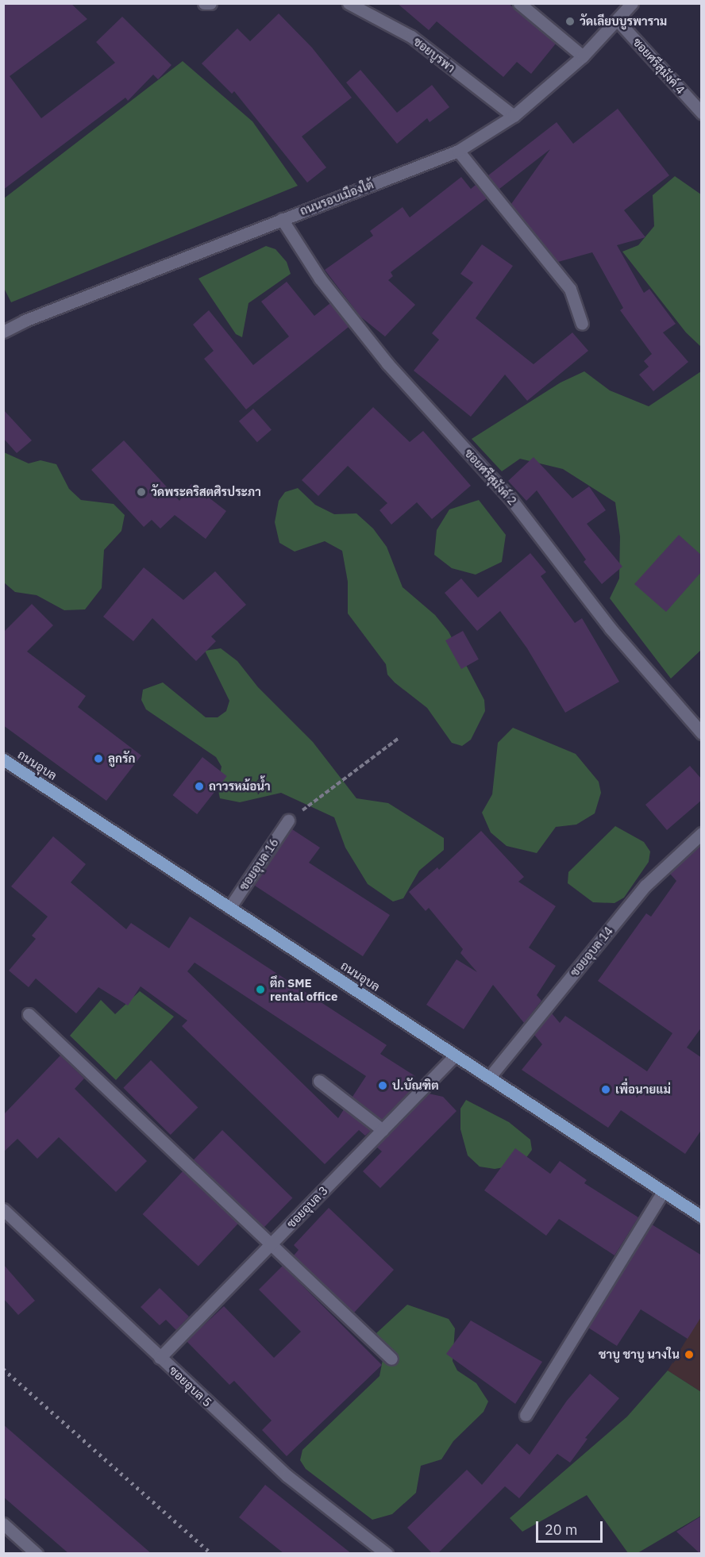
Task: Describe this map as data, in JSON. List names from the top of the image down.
{
  "streets": {
    "main road": ["ถนนอุบล"],
    "street": [
      "ซอยบูรพา",
      "ซอยศรีสุมังค์ 4",
      "ถนนรอบเมืองใต้",
      "ซอยศรีสุมังค์ 2",
      "ซอยอุบล 16",
      "ซอยอุบล 14",
      "ซอยอุบล 3",
      "ซอยอุบล 5"
    ]
  },
  "crossings": [
    ["ซอยบูรพา", "ถนนรอบเมืองใต้"],
    ["ซอยศรีสุมังค์ 4", "ถนนรอบเมืองใต้"],
    ["ถนนรอบเมืองใต้", "ซอยศรีสุมังค์ 2"],
    ["ถนนอุบล", "ซอยอุบล 16"],
    ["ถนนอุบล", "ซอยอุบล 14"],
    ["ถนนอุบล", "ซอยอุบล 3"],
    ["ซอยอุบล 3", "ซอยอุบล 5"]
  ],
  "places": [
    "วัดเลียบบูรพาราม",
    "วัดพระคริสตศิรประภา",
    "ลูกรัก",
    "ถาวรหม้อน้ำ",
    "ตึก SME rental office",
    "ป.บัณฑิต",
    "เพื่อนายแม่",
    "ชาบู ชาบู นางใน"
  ],
  "scale_bar": "20 m"
}
